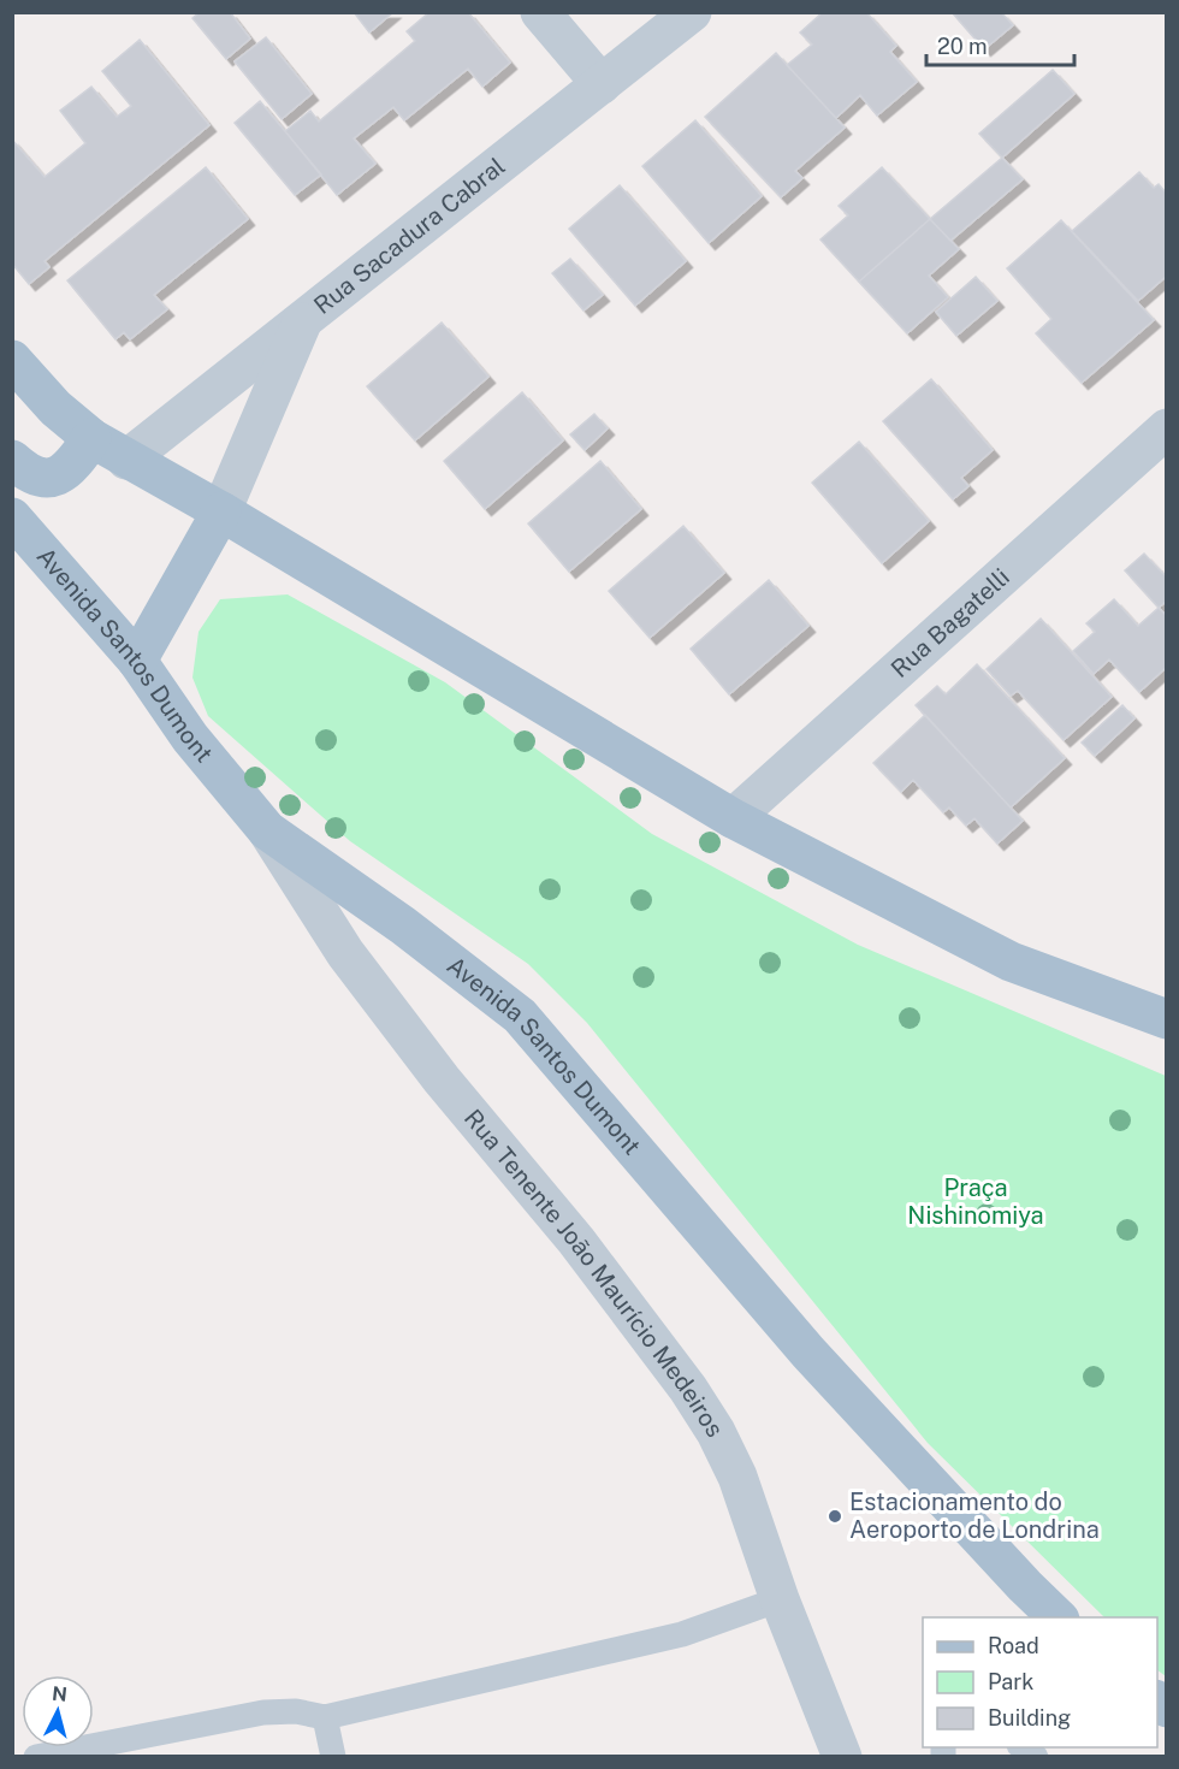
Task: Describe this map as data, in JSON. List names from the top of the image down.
{
  "streets": {
    "main road": ["Avenida Santos Dumont"],
    "street": ["Rua Sacadura Cabral", "Rua Bagatelli", "Rua Tenente João Maurício Medeiros"]
  },
  "crossings": [
    ["Avenida Santos Dumont", "Rua Tenente João Maurício Medeiros"]
  ],
  "parks": ["Praça Nishinomiya"],
  "places": ["Estacionamento do Aeroporto de Londrina"],
  "legend": ["Road", "Park", "Building"],
  "scale_bar": "20 m",
  "north": "top"
}
